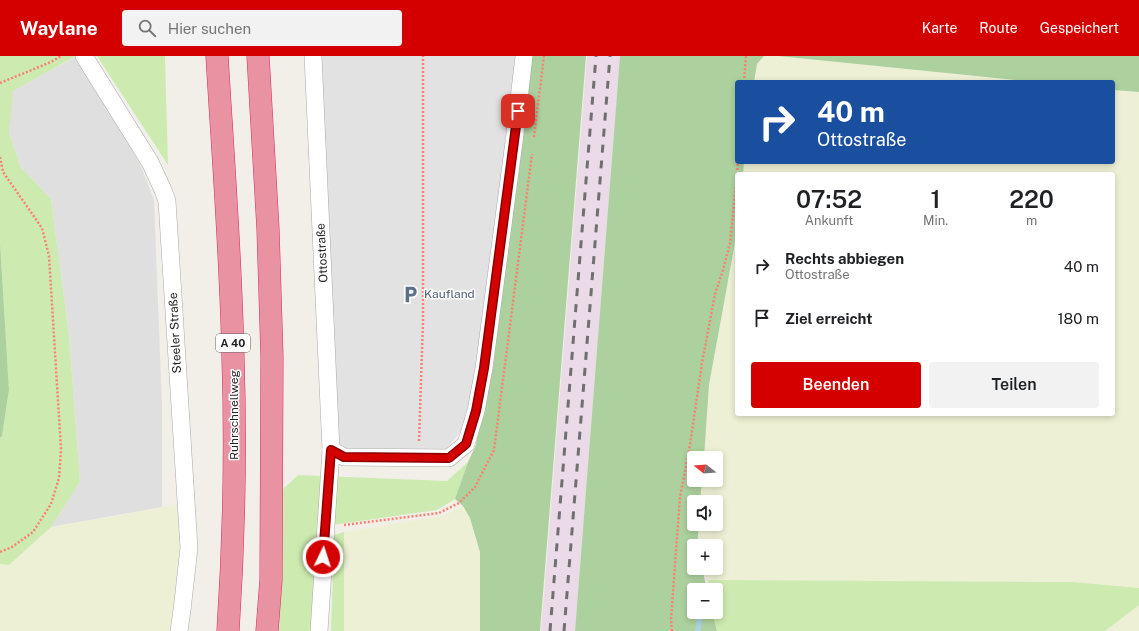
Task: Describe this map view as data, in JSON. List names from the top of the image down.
{
  "streets": {
    "highway": ["A 40", "Ruhrschnellweg"],
    "street": ["Ottostraße", "Steeler Straße"]
  },
  "places": {
    "parking": ["Kaufland"]
  },
  "north": "left",
  "page": {
    "header": "Waylane",
    "search": "Hier suchen",
    "nav": ["Karte", "Route", "Gespeichert"],
    "turn": ["40 m", "Ottostraße"],
    "eta": [
      "07:52",
      "Ankunft",
      "1",
      "Min.",
      "220",
      "m"
    ],
    "list": [
      {
        "name": "Rechts abbiegen",
        "note": "Ottostraße",
        "value": "40 m"
      },
      {
        "name": "Ziel erreicht",
        "value": "180 m"
      }
    ],
    "buttons": ["Beenden", "Teilen"],
    "map_buttons": ["+", "−"]
  }
}
